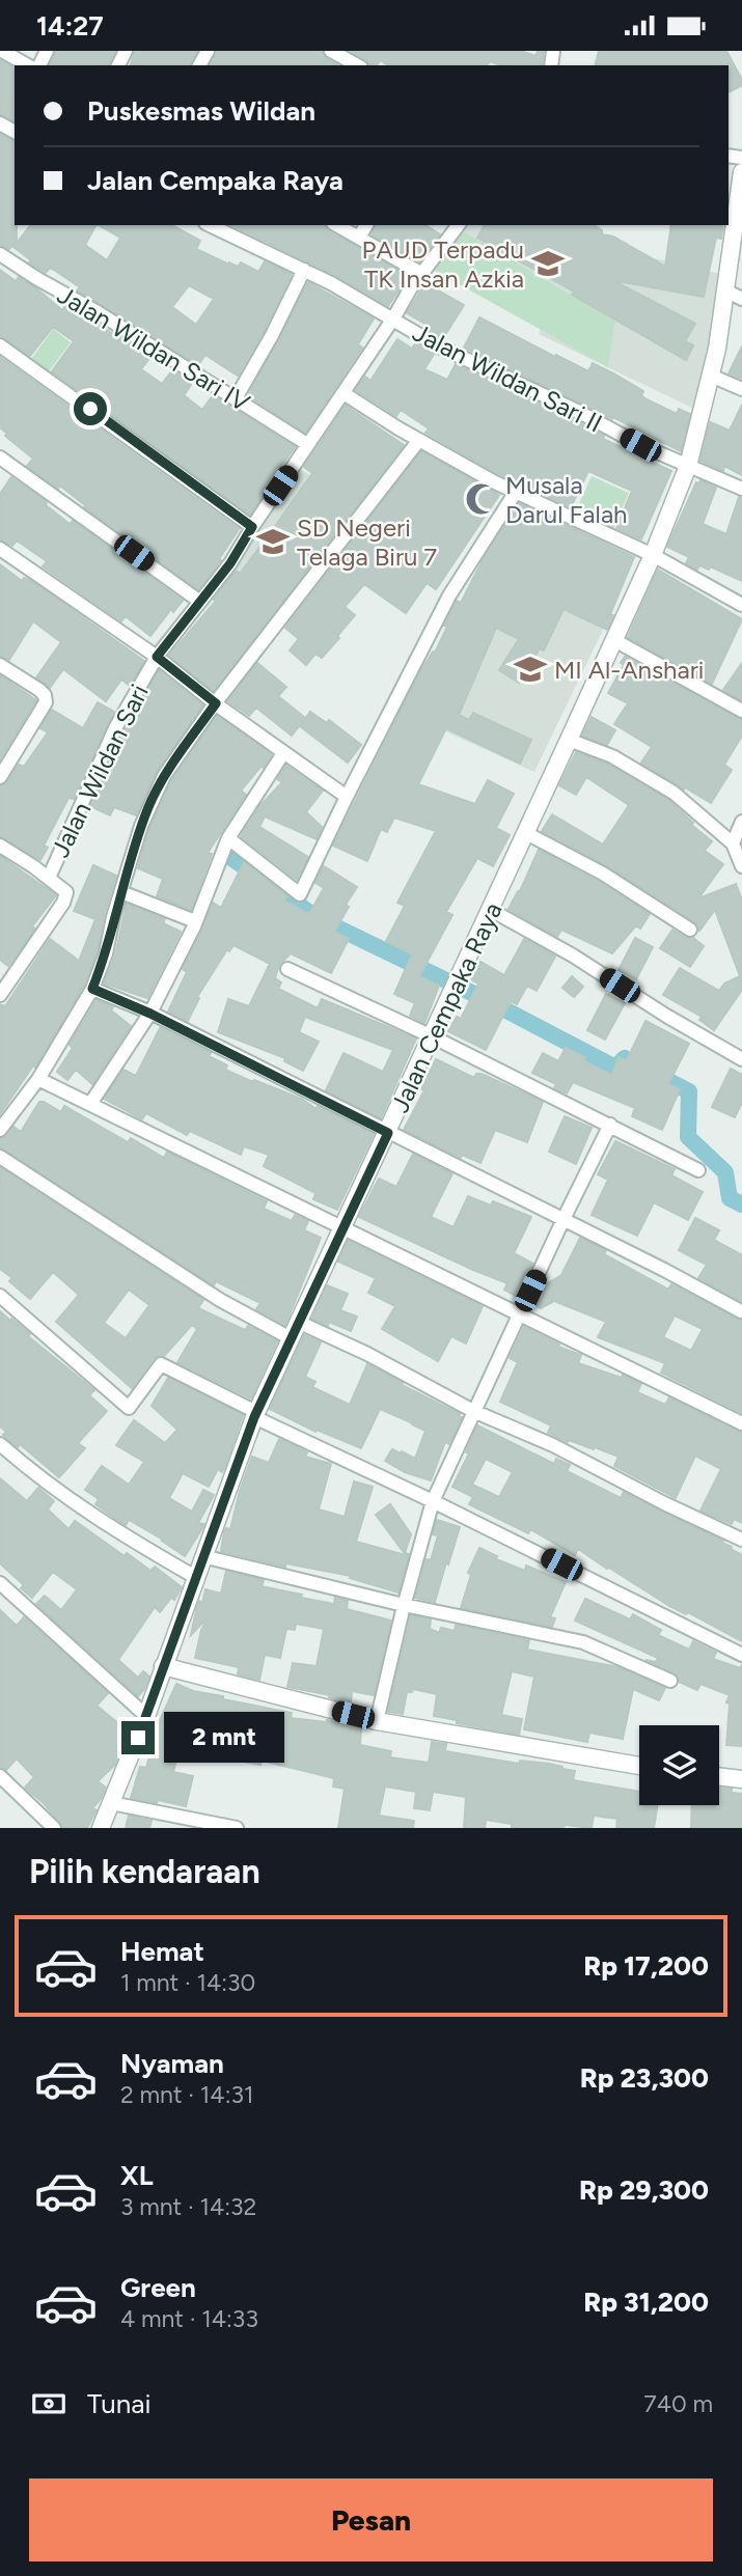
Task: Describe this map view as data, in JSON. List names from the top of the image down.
{
  "streets": {
    "street": [
      "Jalan Wildan Sari IV",
      "Jalan Wildan Sari II",
      "Jalan Wildan Sari",
      "Jalan Cempaka Raya"
    ]
  },
  "crossings": [
    ["Jalan Wildan Sari IV", "Jalan Wildan Sari"],
    ["Jalan Wildan Sari II", "Jalan Wildan Sari"],
    ["Jalan Wildan Sari II", "Jalan Cempaka Raya"]
  ],
  "places": {
    "school or university": ["PAUD Terpadu TK Insan Azkia", "SD Negeri Telaga Biru 7", "MI Al-Anshari"],
    "mosque": ["Musala Darul Falah"]
  },
  "page": {
    "status": "14:27",
    "banner": ["Puskesmas Wildan", "Jalan Cempaka Raya"],
    "bubble": "2 mnt",
    "heading": "Pilih kendaraan",
    "list": [
      {
        "name": "Hemat",
        "note": "1 mnt · 14:30",
        "value": "Rp 17,200"
      },
      {
        "name": "Nyaman",
        "note": "2 mnt · 14:31",
        "value": "Rp 23,300"
      },
      {
        "name": "XL",
        "note": "3 mnt · 14:32",
        "value": "Rp 29,300"
      },
      {
        "name": "Green",
        "note": "4 mnt · 14:33",
        "value": "Rp 31,200"
      }
    ],
    "pay": ["Tunai", "740 m"],
    "buttons": "Pesan"
  }
}
